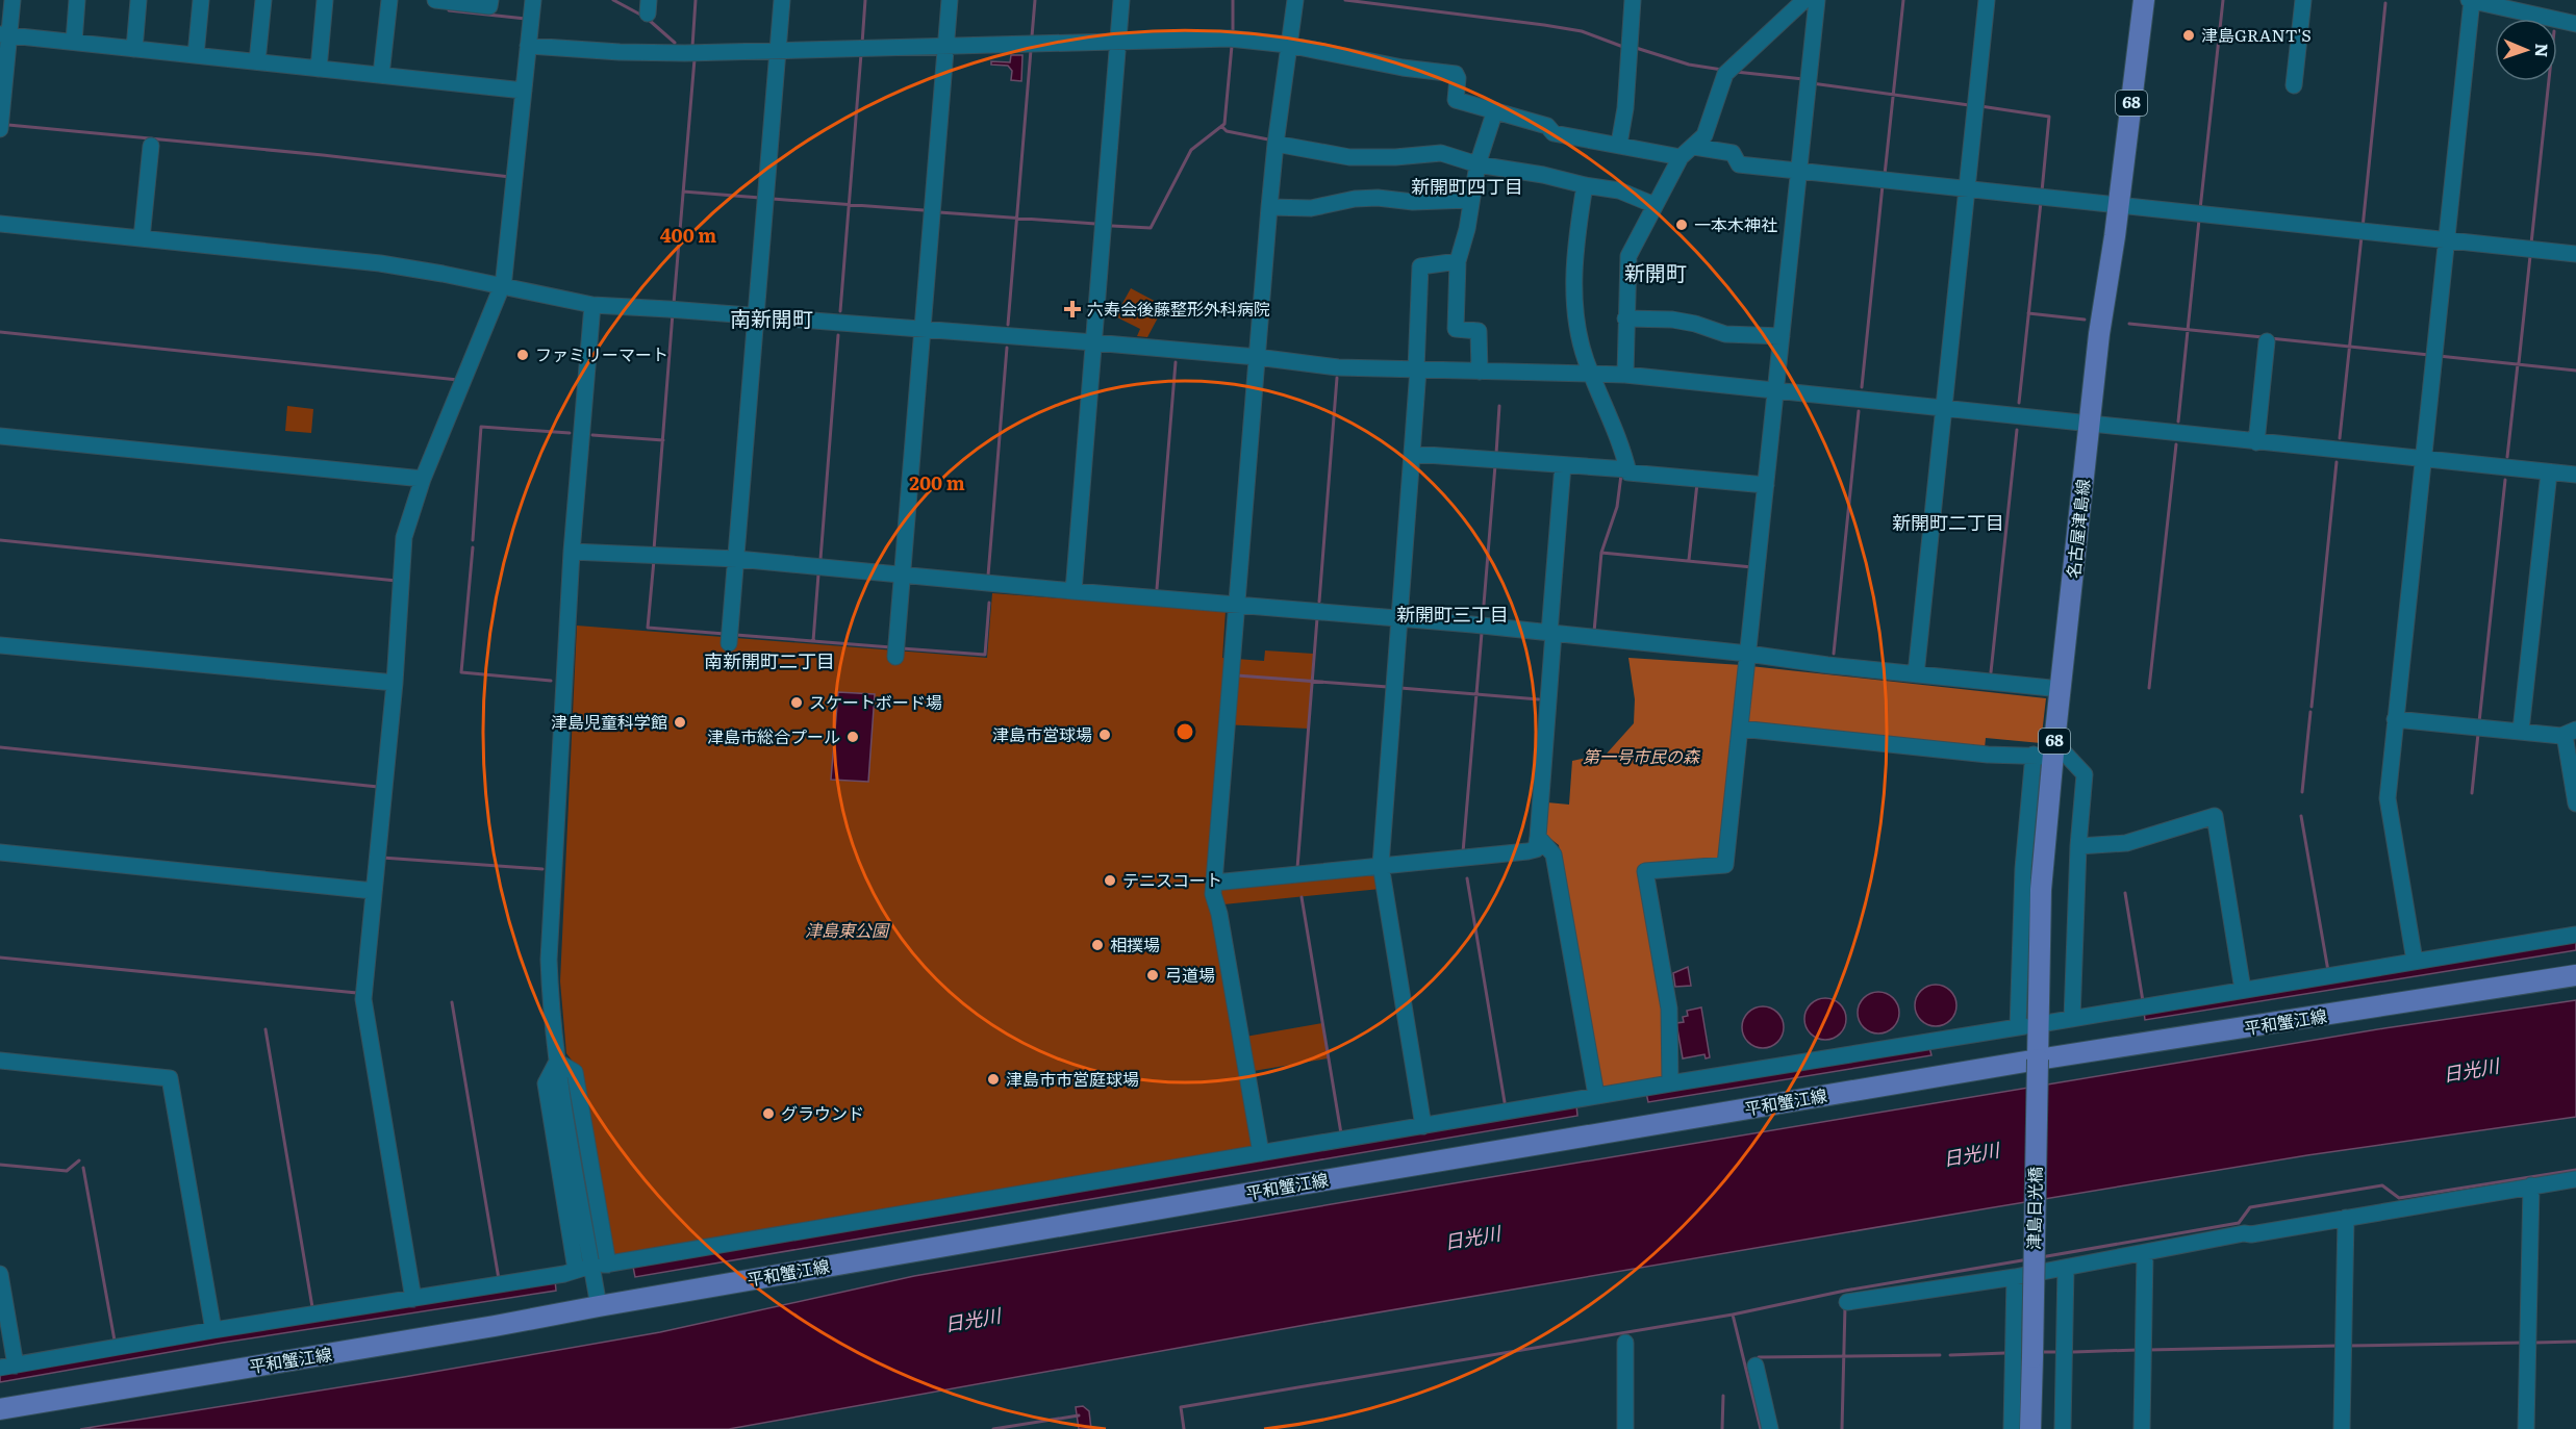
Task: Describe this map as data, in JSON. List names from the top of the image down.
{
  "streets": {
    "main road": [
      "68",
      "名古屋津島線",
      "平和蟹江線",
      "津島日光橋"
    ]
  },
  "crossings": [
    ["名古屋津島線", "平和蟹江線"],
    ["名古屋津島線", "津島日光橋"],
    ["平和蟹江線", "津島日光橋"]
  ],
  "districts": [
    "新開町四丁目",
    "新開町",
    "南新開町",
    "新開町二丁目",
    "新開町三丁目",
    "南新開町二丁目"
  ],
  "water": ["日光川"],
  "parks": ["第一号市民の森", "津島東公園"],
  "places": {
    "other": [
      "津島GRANT'S",
      "一本木神社",
      "ファミリーマート",
      "スケートボード場",
      "津島児童科学館",
      "津島市営球場",
      "津島市総合プール",
      "テニスコート",
      "相撲場",
      "弓道場",
      "津島市市営庭球場",
      "グラウンド"
    ],
    "health": ["六寿会後藤整形外科病院"]
  },
  "north": "right",
  "rings": ["400 m", "200 m"]
}
